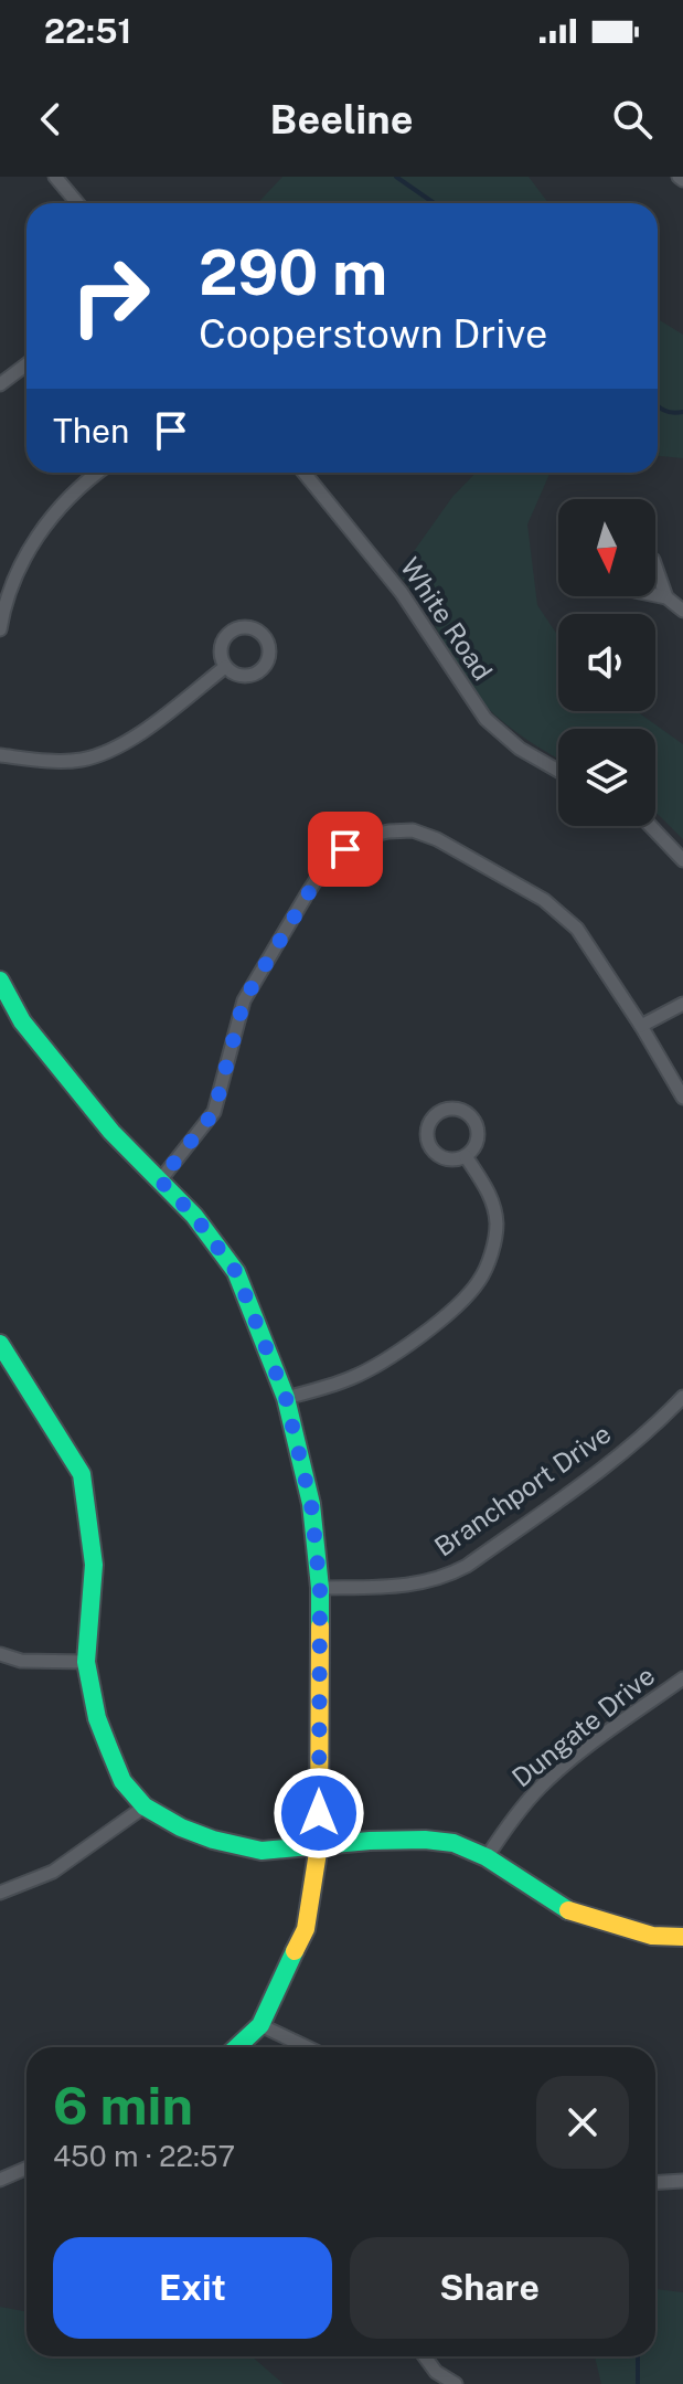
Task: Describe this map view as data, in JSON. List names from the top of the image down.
{
  "streets": {
    "street": ["White Road", "Branchport Drive", "Dungate Drive"]
  },
  "north": "bottom",
  "page": {
    "status": "22:51",
    "header": "Beeline",
    "turn": ["290 m", "Cooperstown Drive"],
    "then": "Then",
    "heading": ["6 min", "450 m · 22:57"],
    "buttons": ["Exit", "Share"]
  }
}
